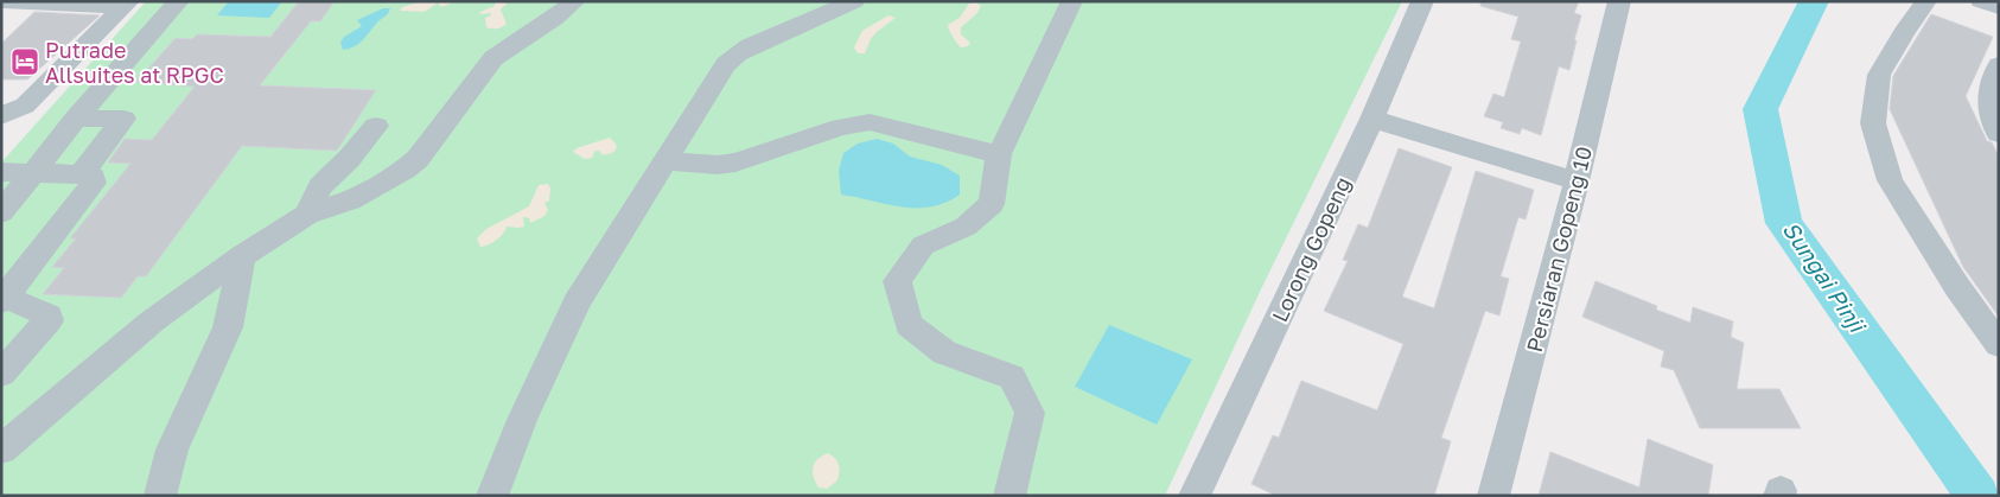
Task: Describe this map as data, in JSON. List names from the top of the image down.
{
  "streets": {
    "street": ["Lorong Gopeng", "Persiaran Gopeng 10"]
  },
  "water": ["Sungai Pinji"],
  "places": {
    "hotel": ["Putrade Allsuites at RPGC"]
  }
}
